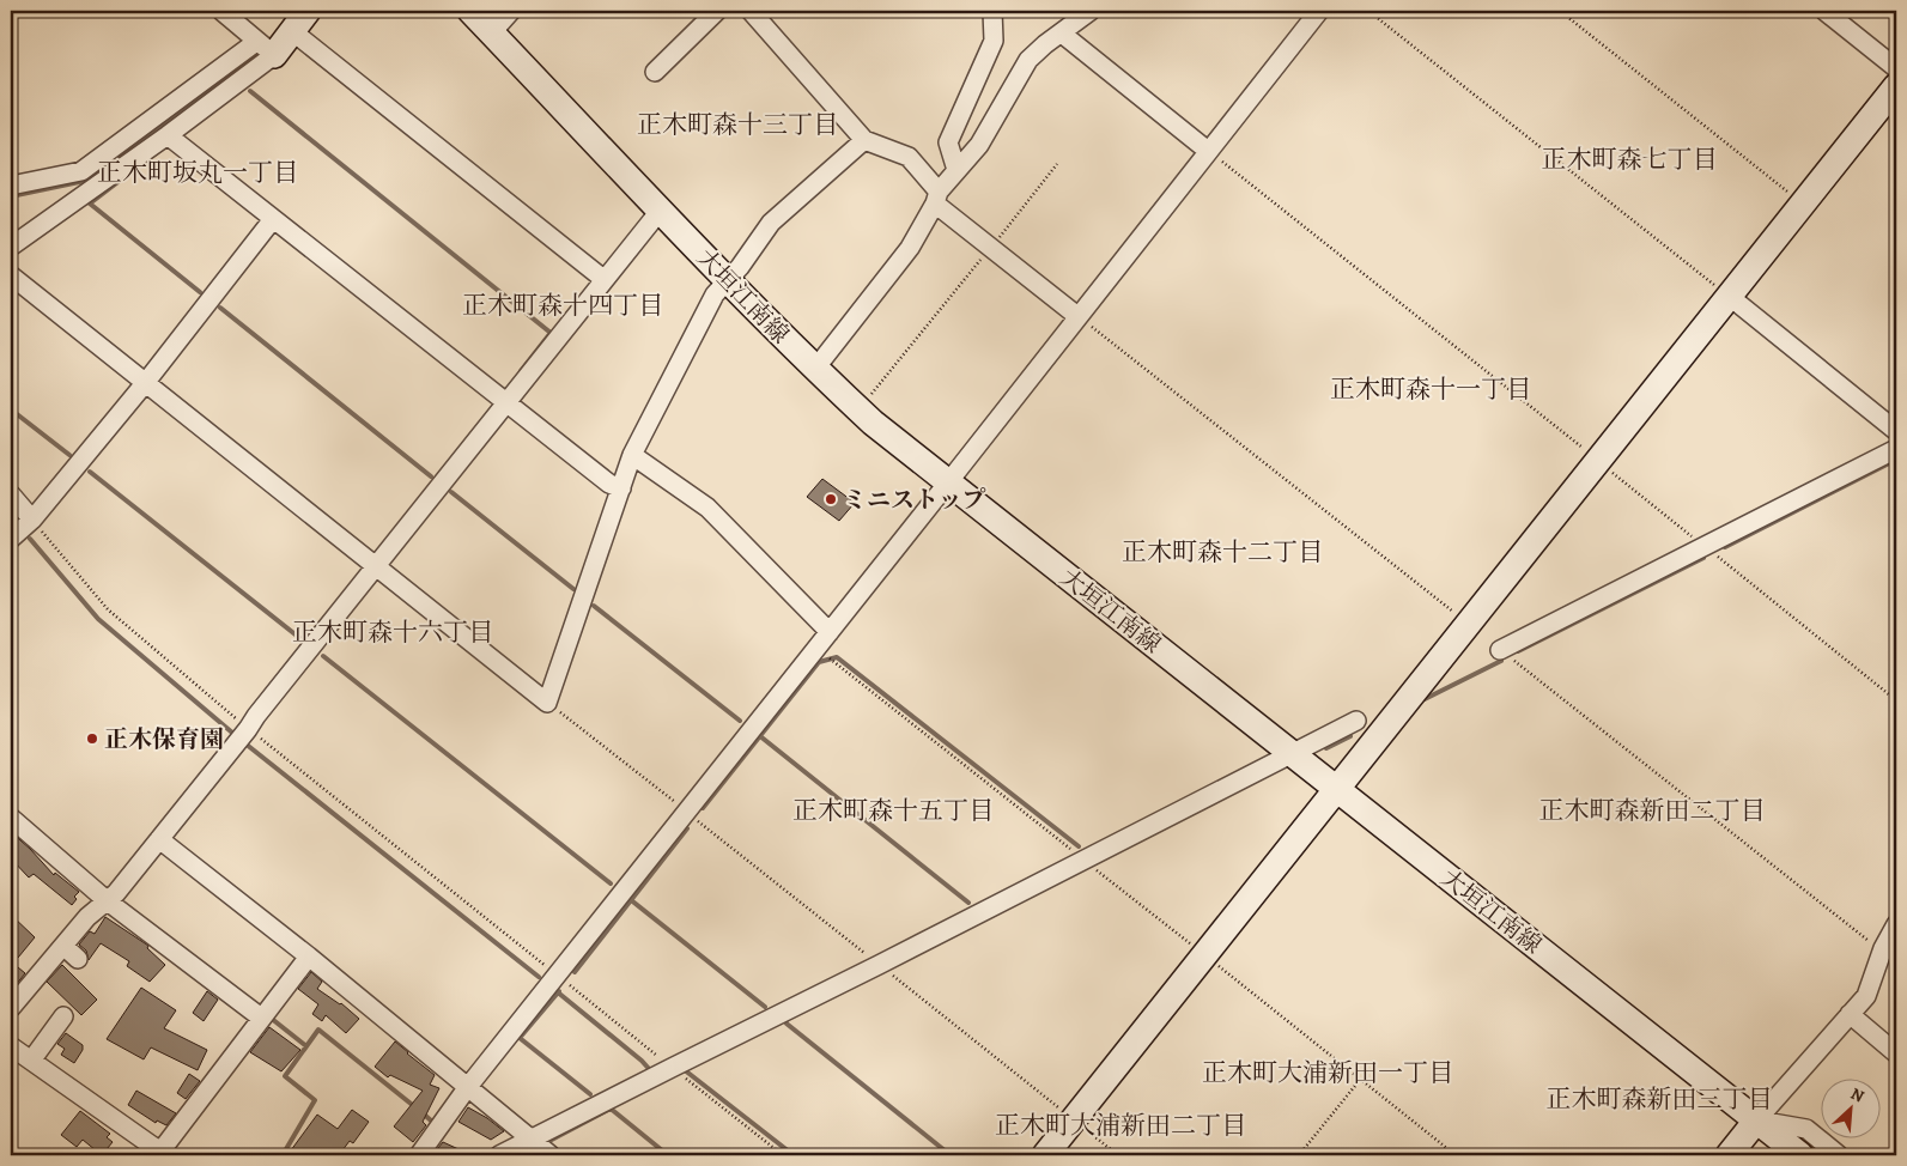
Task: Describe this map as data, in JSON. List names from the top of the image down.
{
  "streets": {
    "main road": ["大垣江南線"]
  },
  "districts": [
    "正木町森十三丁目",
    "正木町森七丁目",
    "正木町坂丸一丁目",
    "正木町森十四丁目",
    "正木町森十一丁目",
    "正木町森十二丁目",
    "正木町森十六丁目",
    "正木町森十五丁目",
    "正木町森新田二丁目",
    "正木町大浦新田一丁目",
    "正木町森新田三丁目",
    "正木町大浦新田二丁目"
  ],
  "places": ["ミニストップ", "正木保育園"],
  "north": "top right"
}
